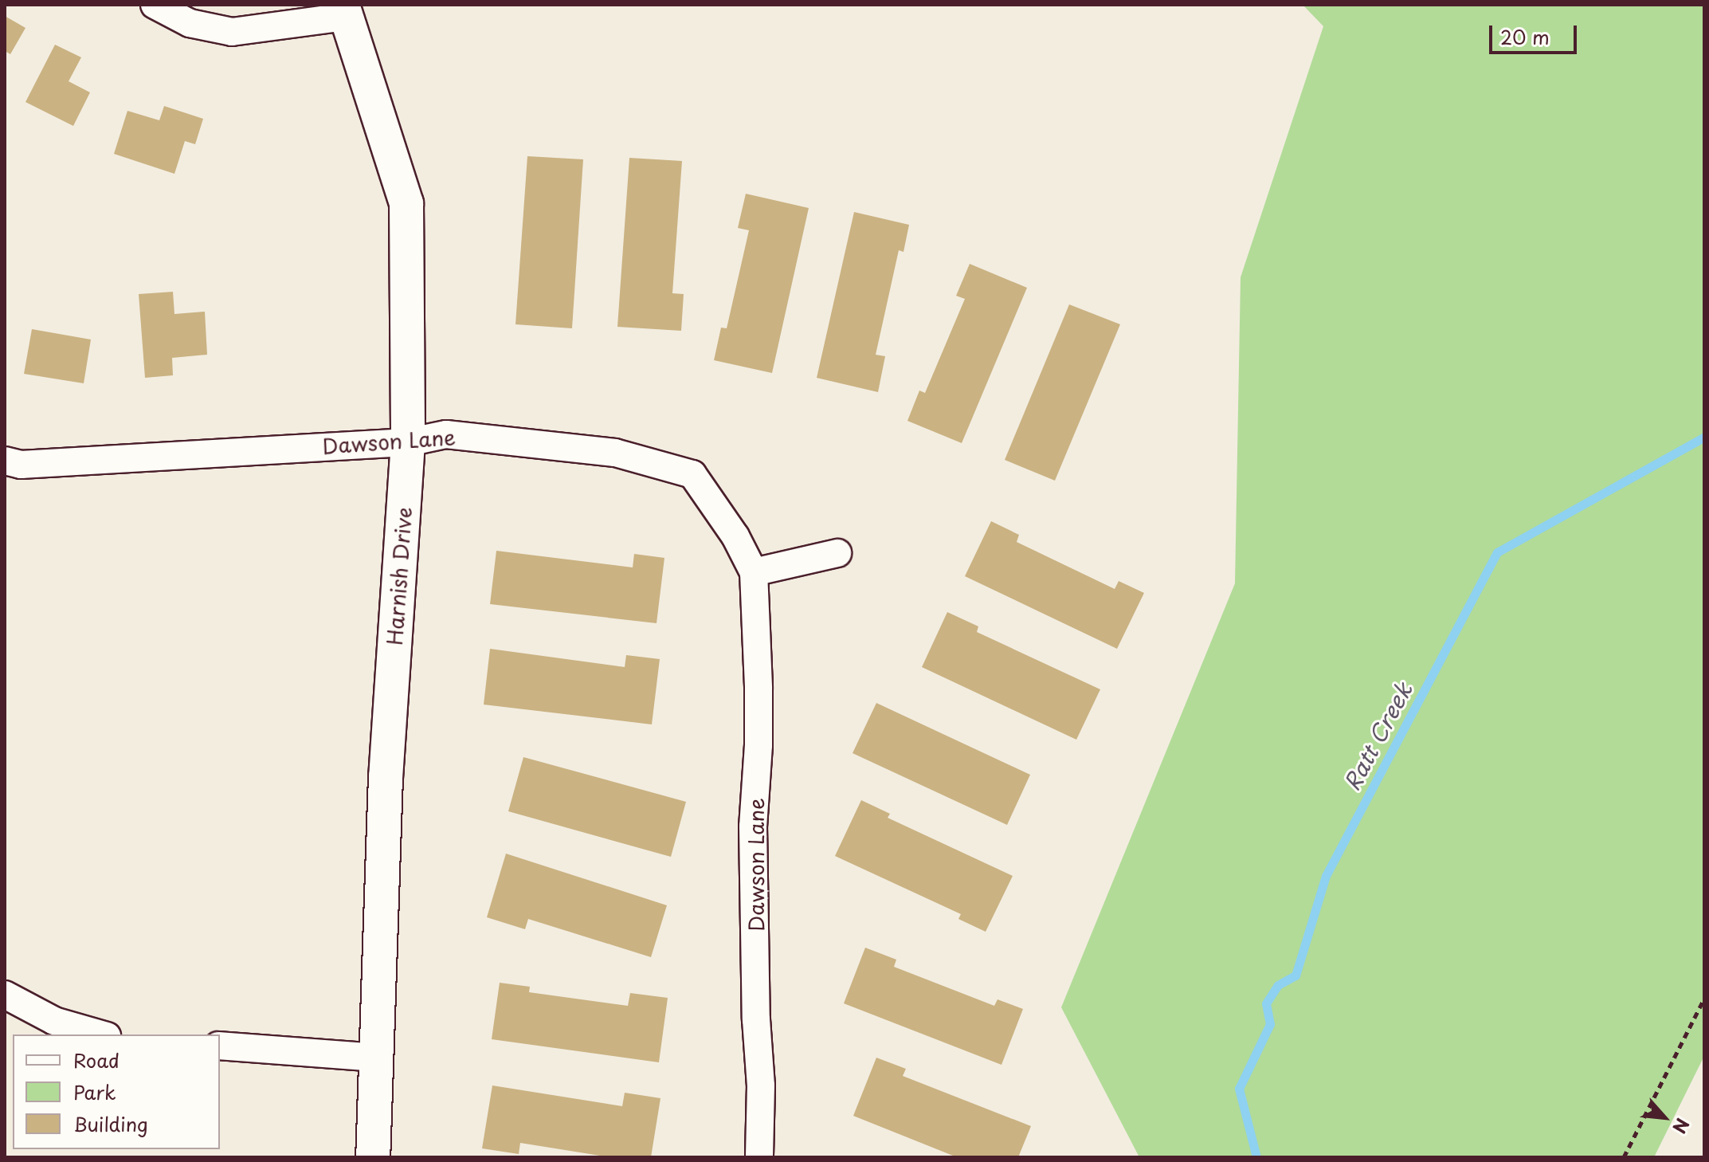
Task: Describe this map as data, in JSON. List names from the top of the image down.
{
  "streets": {
    "street": ["Dawson Lane", "Harnish Drive"]
  },
  "crossings": [
    ["Dawson Lane", "Harnish Drive"]
  ],
  "water": ["Ratt Creek"],
  "legend": ["Road", "Park", "Building"],
  "scale_bar": "20 m",
  "north": "bottom right"
}
